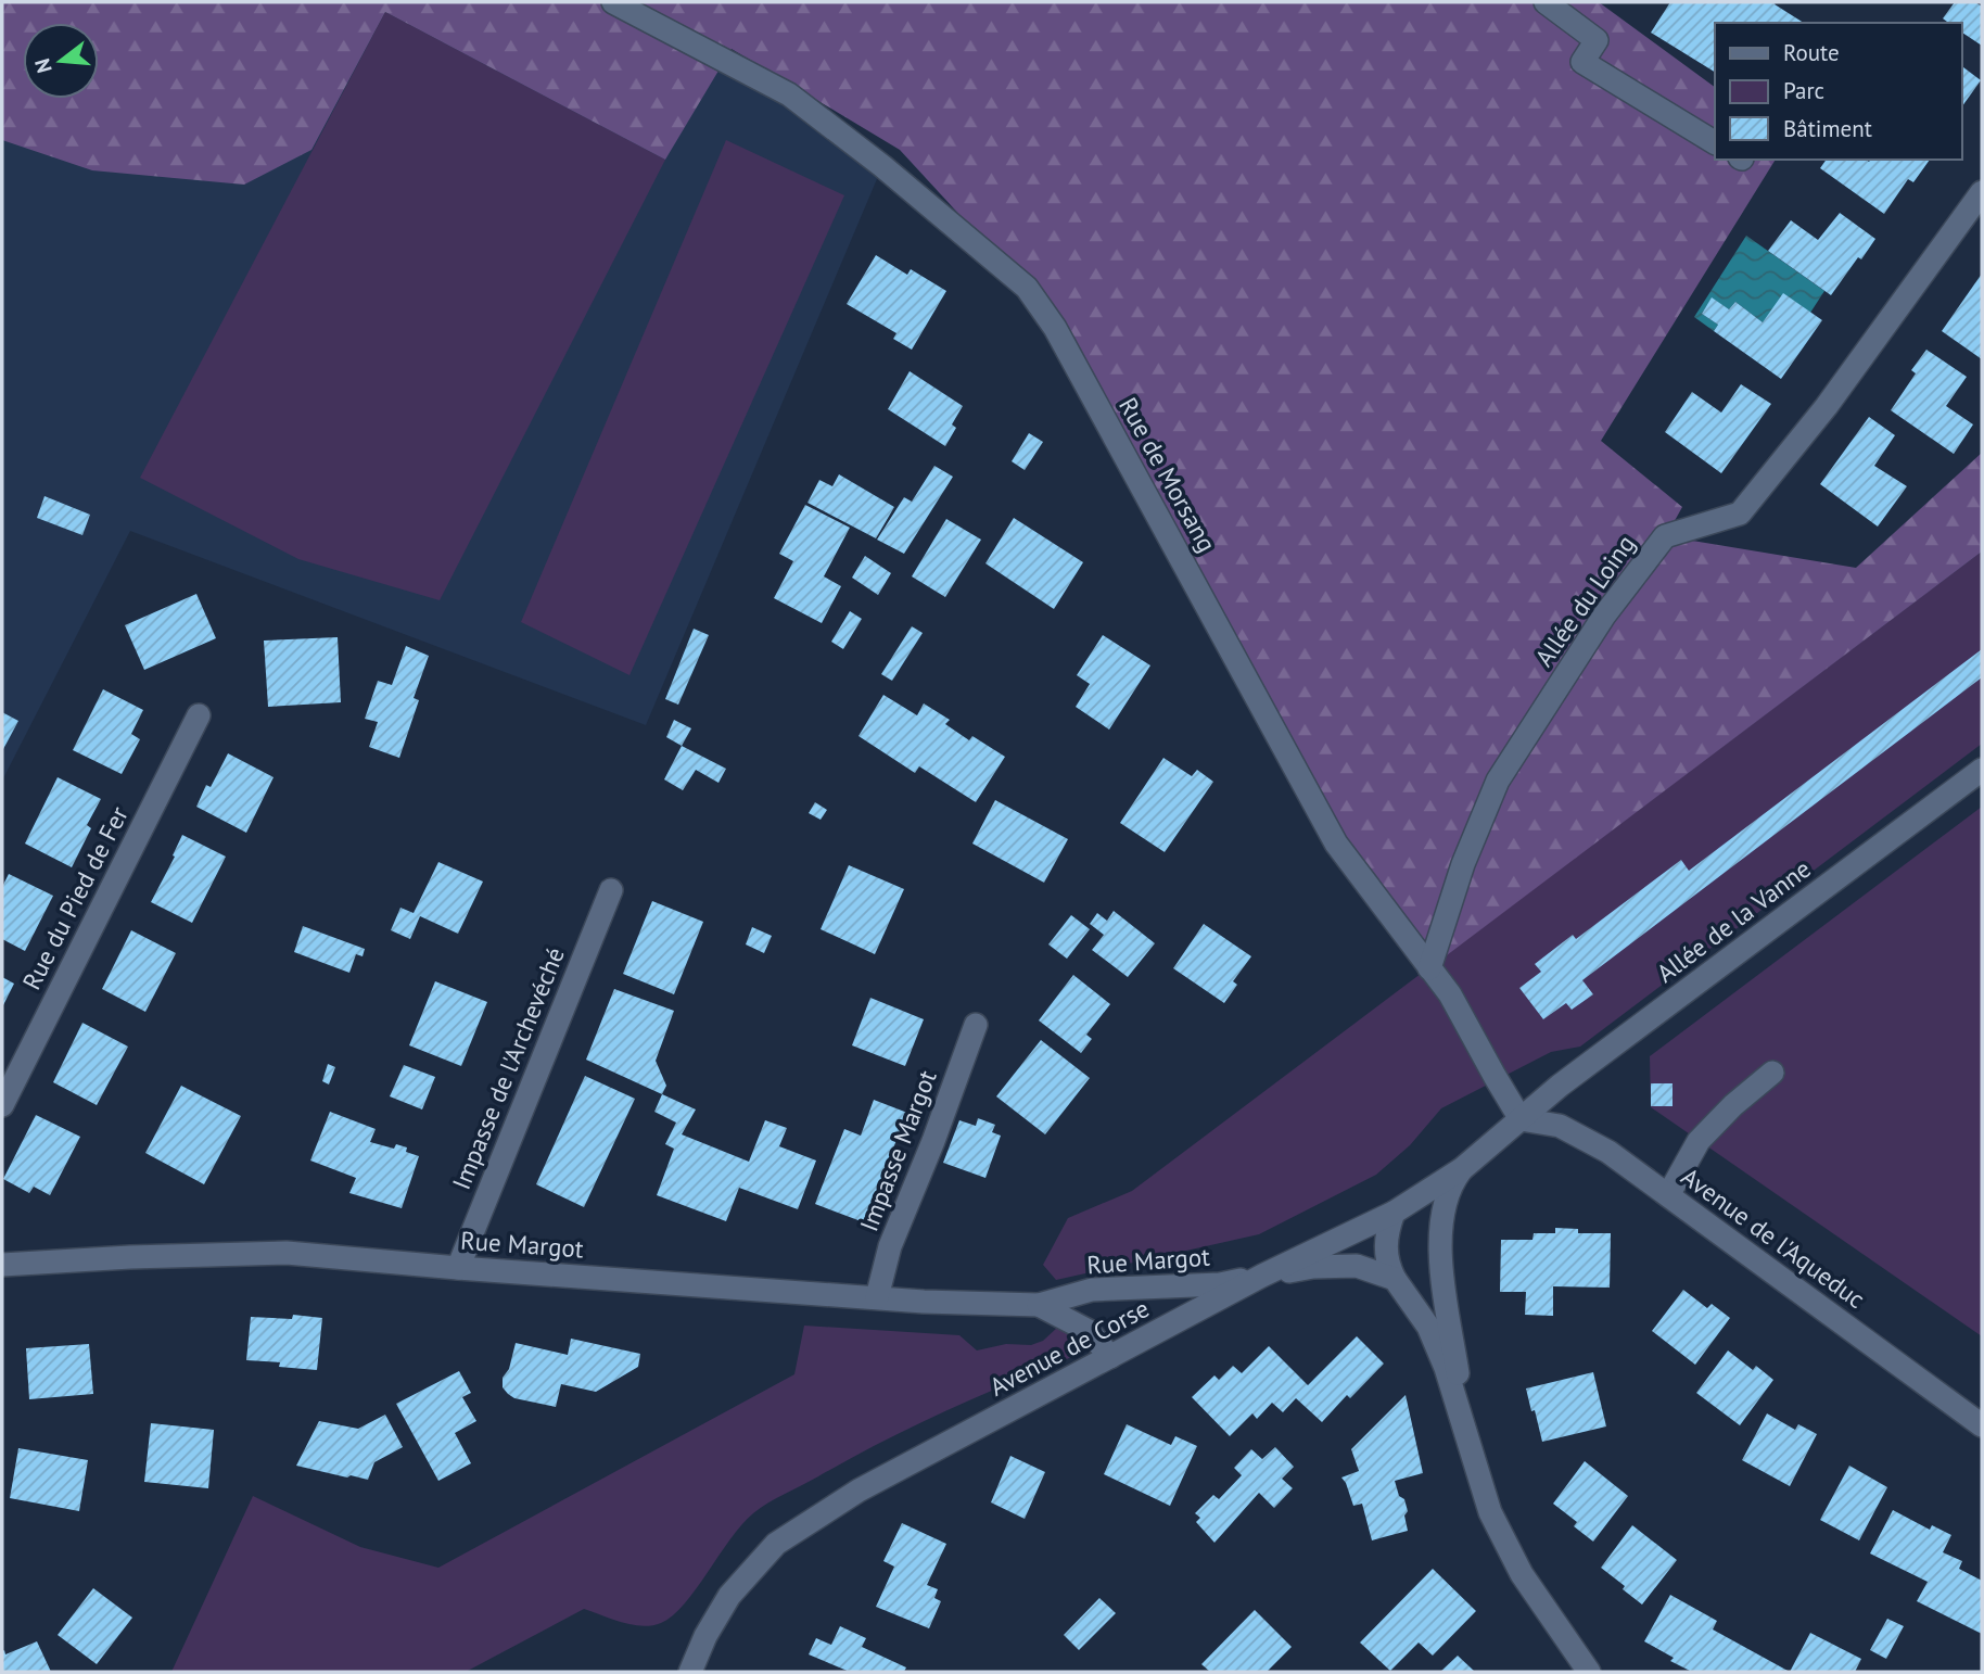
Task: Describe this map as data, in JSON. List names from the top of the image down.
{
  "streets": {
    "street": [
      "Rue de Morsang",
      "Allée du Loing",
      "Rue du Pied de Fer",
      "Allée de la Vanne",
      "Impasse de l'Archevéché",
      "Impasse Margot",
      "Avenue de l'Aqueduc",
      "Rue Margot",
      "Avenue de Corse"
    ]
  },
  "crossings": [
    ["Rue de Morsang", "Allée du Loing"],
    ["Rue de Morsang", "Allée de la Vanne"],
    ["Rue de Morsang", "Avenue de l'Aqueduc"],
    ["Rue de Morsang", "Avenue de Corse"],
    ["Allée de la Vanne", "Avenue de l'Aqueduc"],
    ["Allée de la Vanne", "Avenue de Corse"],
    ["Impasse de l'Archevéché", "Rue Margot"],
    ["Impasse Margot", "Rue Margot"],
    ["Avenue de l'Aqueduc", "Avenue de Corse"],
    ["Rue Margot", "Avenue de Corse"]
  ],
  "legend": ["Route", "Parc", "Bâtiment"],
  "north": "left"
}
